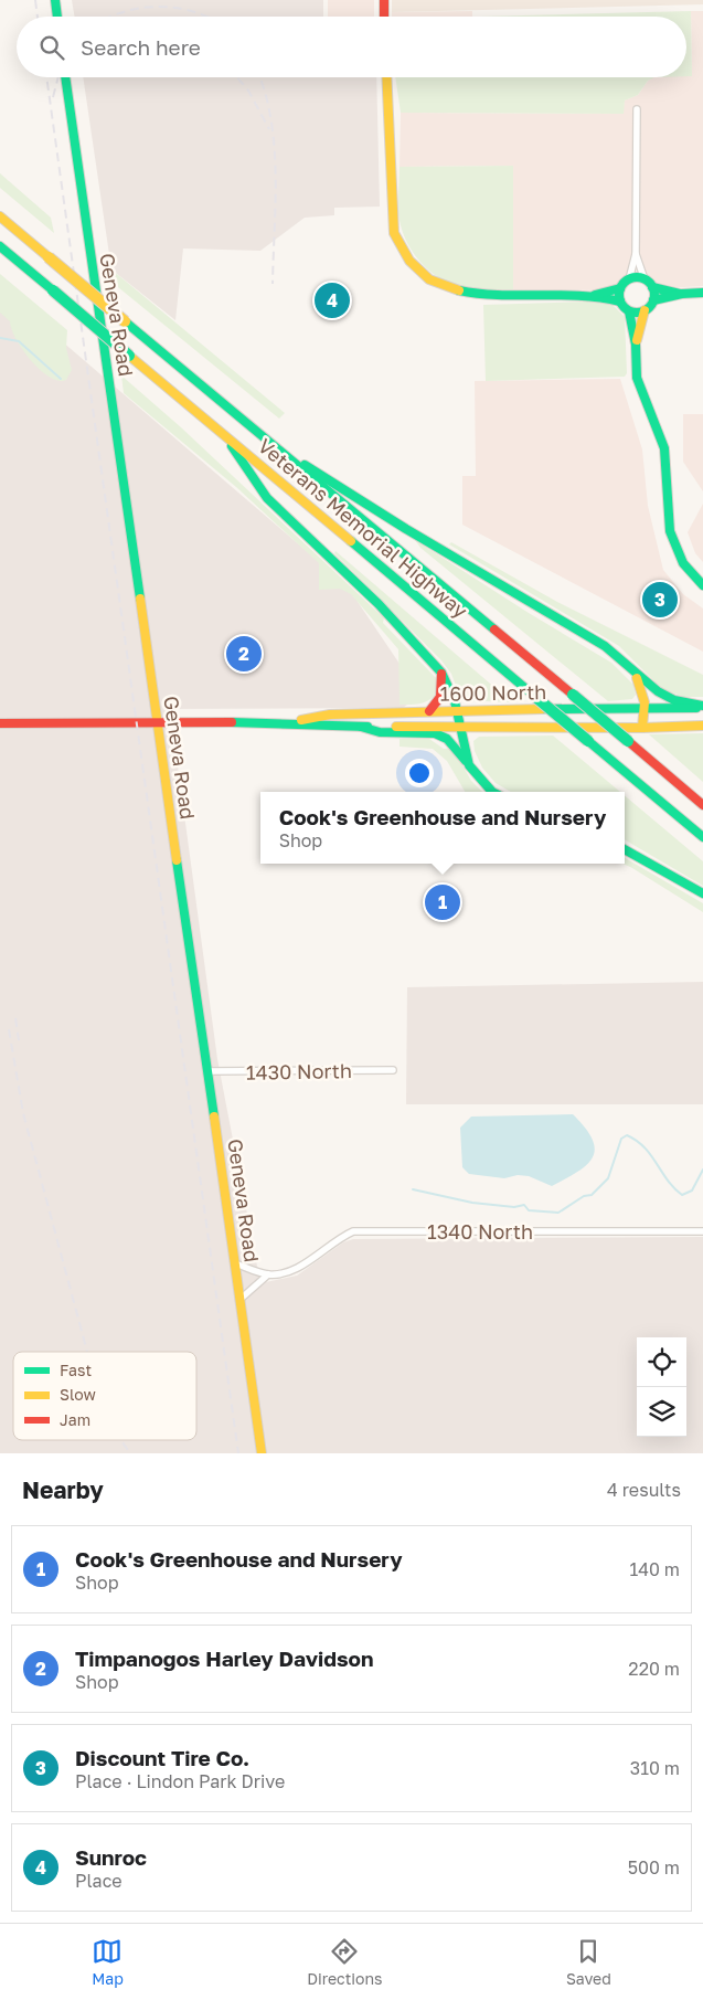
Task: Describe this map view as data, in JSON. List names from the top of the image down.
{
  "streets": {
    "main road": ["Geneva Road", "Veterans Memorial Highway", "1600 North"],
    "street": ["1430 North", "1340 North"]
  },
  "crossings": [
    ["Geneva Road", "1600 North"],
    ["Geneva Road", "1430 North"]
  ],
  "legend": ["Fast", "Slow", "Jam"],
  "page": {
    "search": "Search here",
    "pins": [
      "4",
      "3",
      "2",
      "1"
    ],
    "popup": ["Cook's Greenhouse and Nursery", "Shop"],
    "heading": ["Nearby", "4 results"],
    "list": [
      {
        "mark": "1",
        "name": "Cook's Greenhouse and Nursery",
        "note": "Shop",
        "value": "140 m"
      },
      {
        "mark": "2",
        "name": "Timpanogos Harley Davidson",
        "note": "Shop",
        "value": "220 m"
      },
      {
        "mark": "3",
        "name": "Discount Tire Co.",
        "note": "Place · Lindon Park Drive",
        "value": "310 m"
      },
      {
        "mark": "4",
        "name": "Sunroc",
        "note": "Place",
        "value": "500 m"
      }
    ],
    "nav": ["Map", "Directions", "Saved"]
  }
}
